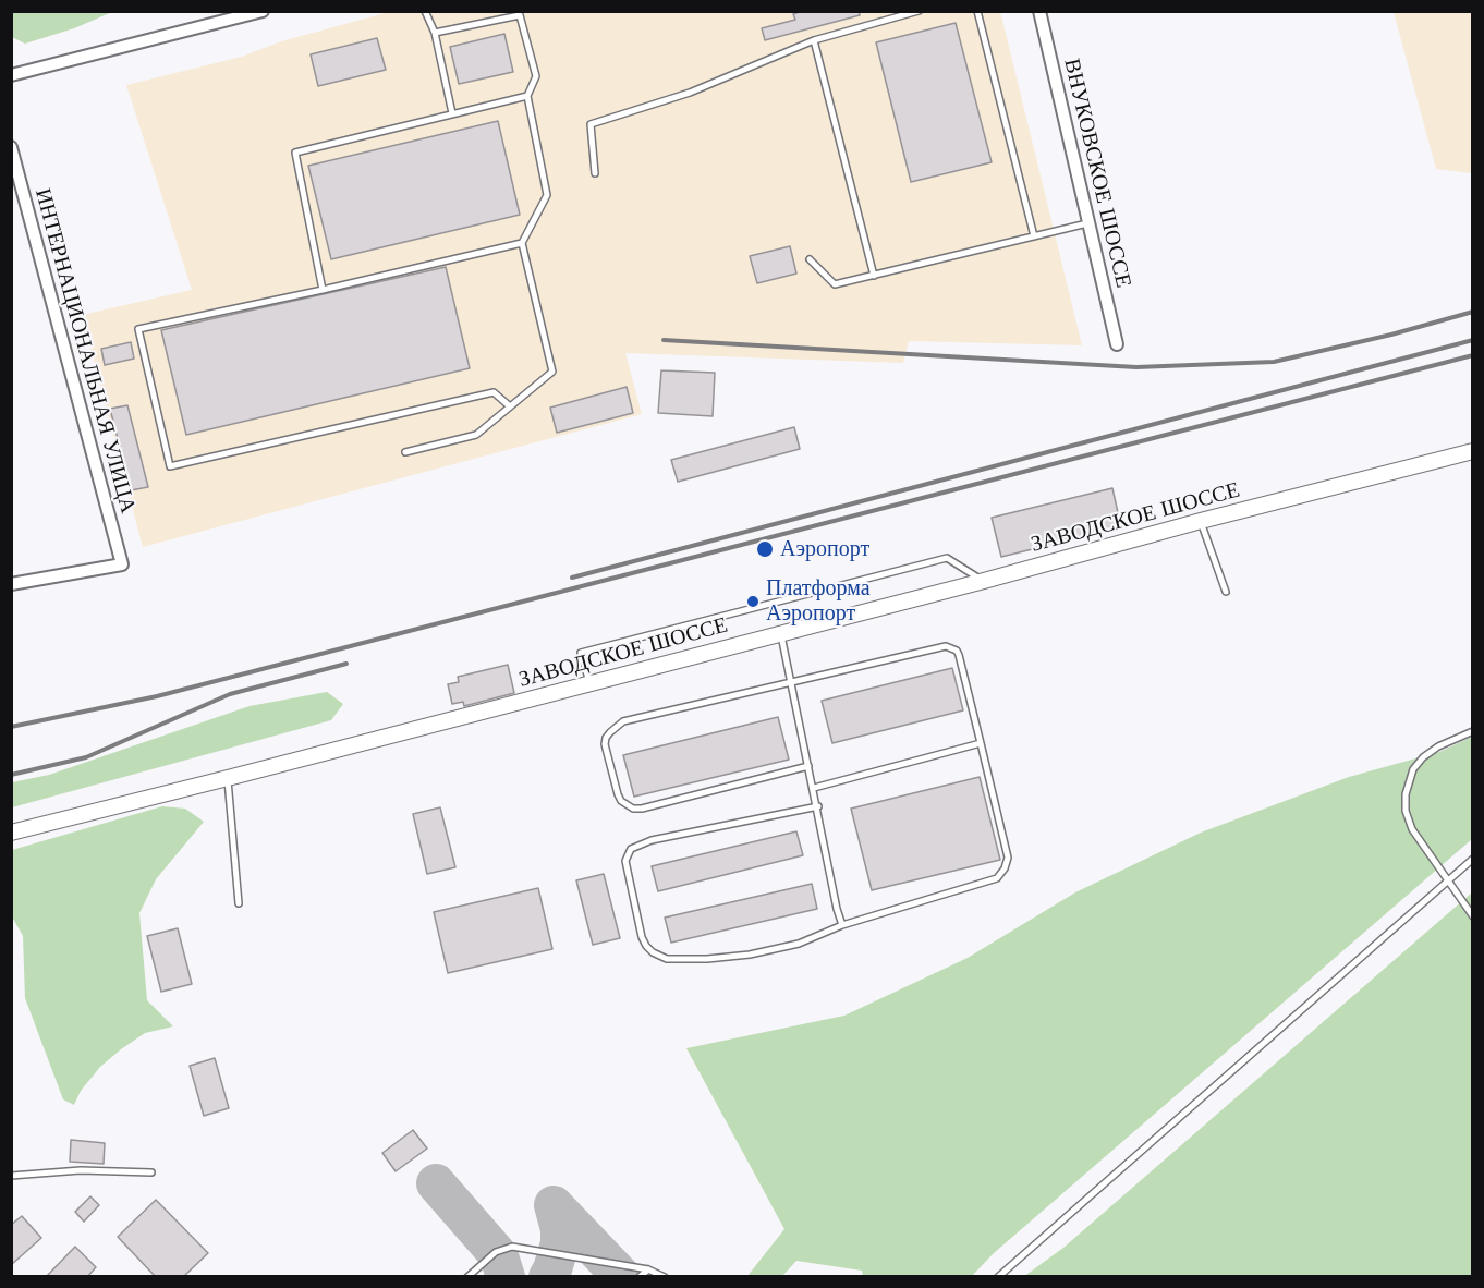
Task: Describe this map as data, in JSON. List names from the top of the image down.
{
  "streets": {
    "street": ["ВНУКОВСКОЕ ШОССЕ", "ИНТЕРНАЦИОНАЛЬНАЯ УЛИЦА", "ЗАВОДСКОЕ ШОССЕ"]
  },
  "places": ["Аэропорт", "Платформа Аэропорт"]
}
